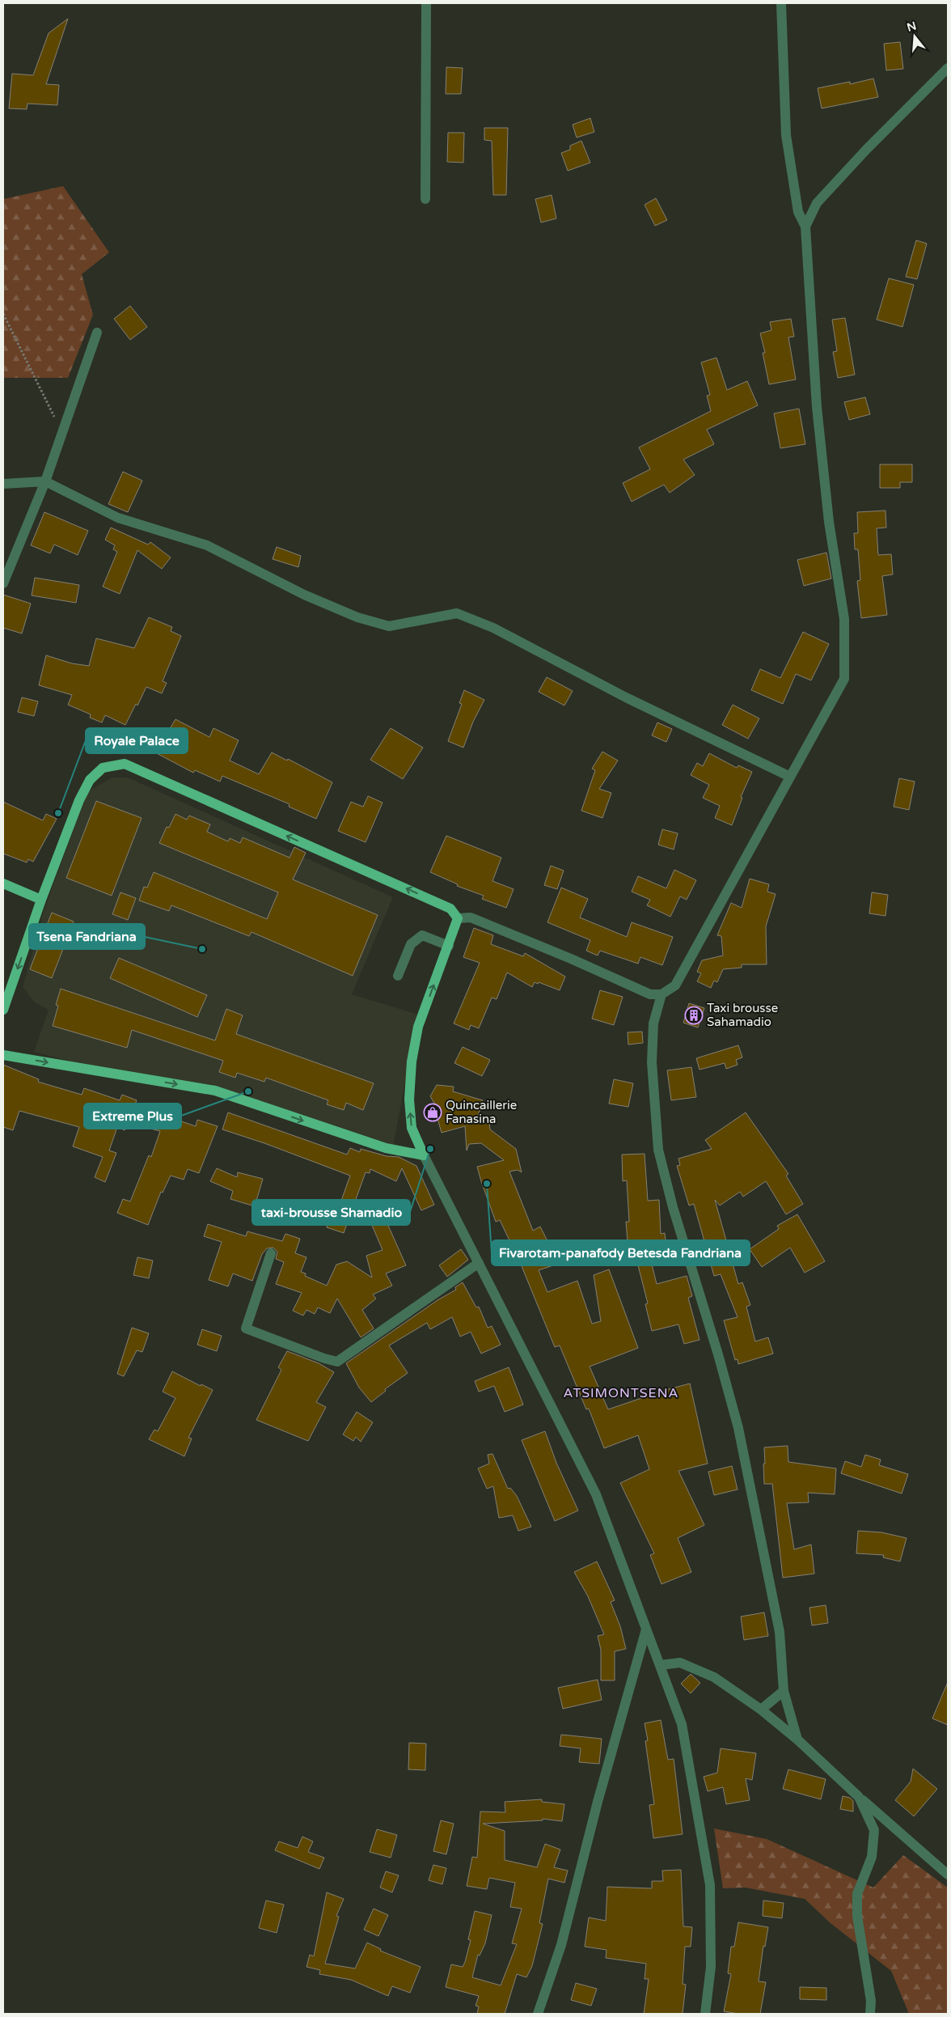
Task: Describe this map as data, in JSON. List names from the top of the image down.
{
  "districts": ["ATSIMONTSENA"],
  "places": {
    "other": [
      "Royale Palace",
      "Tsena Fandriana",
      "Extreme Plus",
      "taxi-brousse Shamadio",
      "Fivarotam-panafody Betesda Fandriana"
    ],
    "building": ["Taxi brousse Sahamadio"],
    "shop": ["Quincaillerie Fanasina"]
  },
  "north": "top"
}
